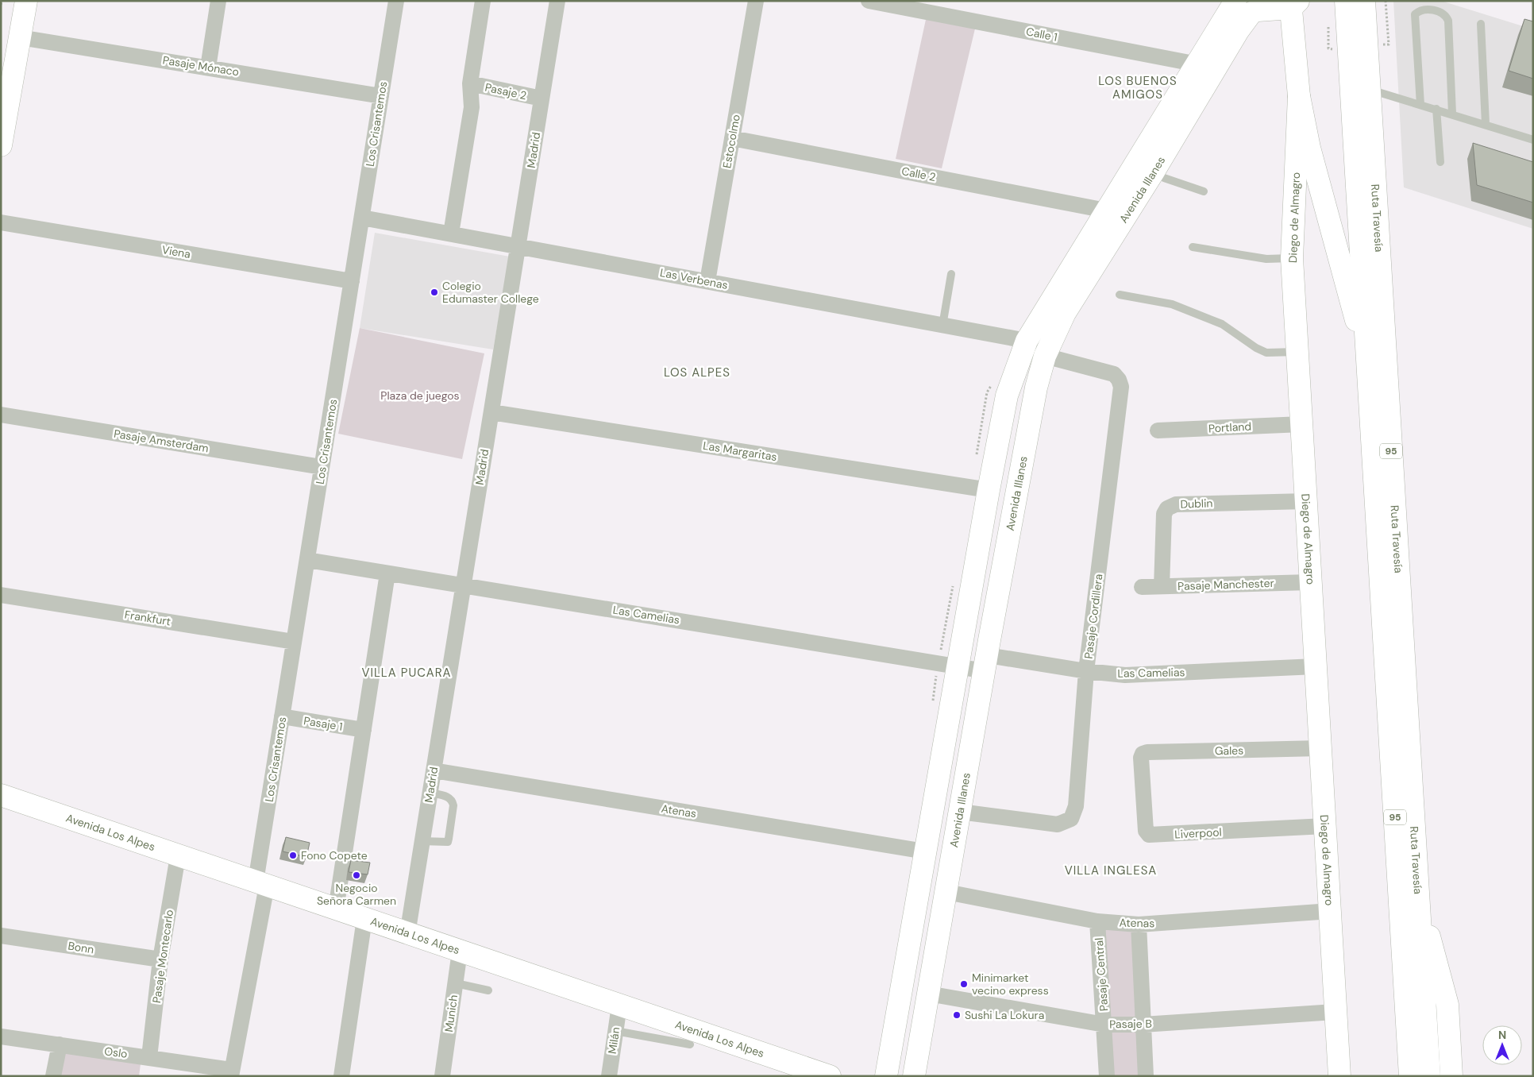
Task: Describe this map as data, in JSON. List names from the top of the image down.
{
  "streets": {
    "main road": [
      "Avenida Illanes",
      "Diego de Almagro",
      "Ruta Travesía",
      "95",
      "Avenida Los Alpes"
    ],
    "street": [
      "Calle 1",
      "Pasaje Mónaco",
      "Pasaje 2",
      "Los Crisantemos",
      "Estocolmo",
      "Madrid",
      "Calle 2",
      "Viena",
      "Las Verbenas",
      "Portland",
      "Pasaje Amsterdam",
      "Las Margaritas",
      "Dublin",
      "Pasaje Manchester",
      "Las Camelias",
      "Pasaje Cordillera",
      "Frankfurt",
      "Pasaje 1",
      "Gales",
      "Atenas",
      "Liverpool",
      "Bonn",
      "Pasaje Montecarlo",
      "Pasaje Central",
      "Munich",
      "Pasaje B",
      "Milán",
      "Oslo"
    ]
  },
  "crossings": [
    ["Calle 1", "Avenida Illanes"],
    ["Pasaje Mónaco", "Los Crisantemos"],
    ["Pasaje 2", "Madrid"],
    ["Los Crisantemos", "Viena"],
    ["Los Crisantemos", "Las Verbenas"],
    ["Los Crisantemos", "Pasaje Amsterdam"],
    ["Los Crisantemos", "Las Camelias"],
    ["Los Crisantemos", "Frankfurt"],
    ["Los Crisantemos", "Pasaje 1"],
    ["Los Crisantemos", "Avenida Los Alpes"],
    ["Los Crisantemos", "Oslo"],
    ["Estocolmo", "Calle 2"],
    ["Estocolmo", "Las Verbenas"],
    ["Madrid", "Las Verbenas"],
    ["Madrid", "Las Margaritas"],
    ["Madrid", "Las Camelias"],
    ["Madrid", "Atenas"],
    ["Madrid", "Avenida Los Alpes"],
    ["Calle 2", "Avenida Illanes"],
    ["Avenida Illanes", "Diego de Almagro"],
    ["Avenida Illanes", "Las Verbenas"],
    ["Avenida Illanes", "Las Margaritas"],
    ["Avenida Illanes", "Las Camelias"],
    ["Avenida Illanes", "Pasaje Cordillera"],
    ["Avenida Illanes", "Atenas"],
    ["Avenida Illanes", "Pasaje B"],
    ["Diego de Almagro", "Portland"],
    ["Diego de Almagro", "Dublin"],
    ["Diego de Almagro", "Pasaje Manchester"],
    ["Diego de Almagro", "Las Camelias"],
    ["Diego de Almagro", "Gales"],
    ["Diego de Almagro", "Atenas"],
    ["Diego de Almagro", "Liverpool"],
    ["Diego de Almagro", "Pasaje B"],
    ["Dublin", "Pasaje Manchester"],
    ["Las Camelias", "Pasaje Cordillera"],
    ["Gales", "Liverpool"],
    ["Atenas", "Pasaje Central"],
    ["Avenida Los Alpes", "Pasaje Montecarlo"],
    ["Avenida Los Alpes", "Munich"],
    ["Avenida Los Alpes", "Milán"],
    ["Bonn", "Pasaje Montecarlo"],
    ["Pasaje Montecarlo", "Oslo"],
    ["Pasaje Central", "Pasaje B"]
  ],
  "districts": [
    "LOS BUENOS AMIGOS",
    "LOS ALPES",
    "VILLA PUCARA",
    "VILLA INGLESA"
  ],
  "parks": ["Plaza de juegos"],
  "places": [
    "Colegio Edumaster College",
    "Fono Copete",
    "Negocio Señora Carmen",
    "Minimarket vecino express",
    "Sushi La Lokura"
  ],
  "north": "top"
}
